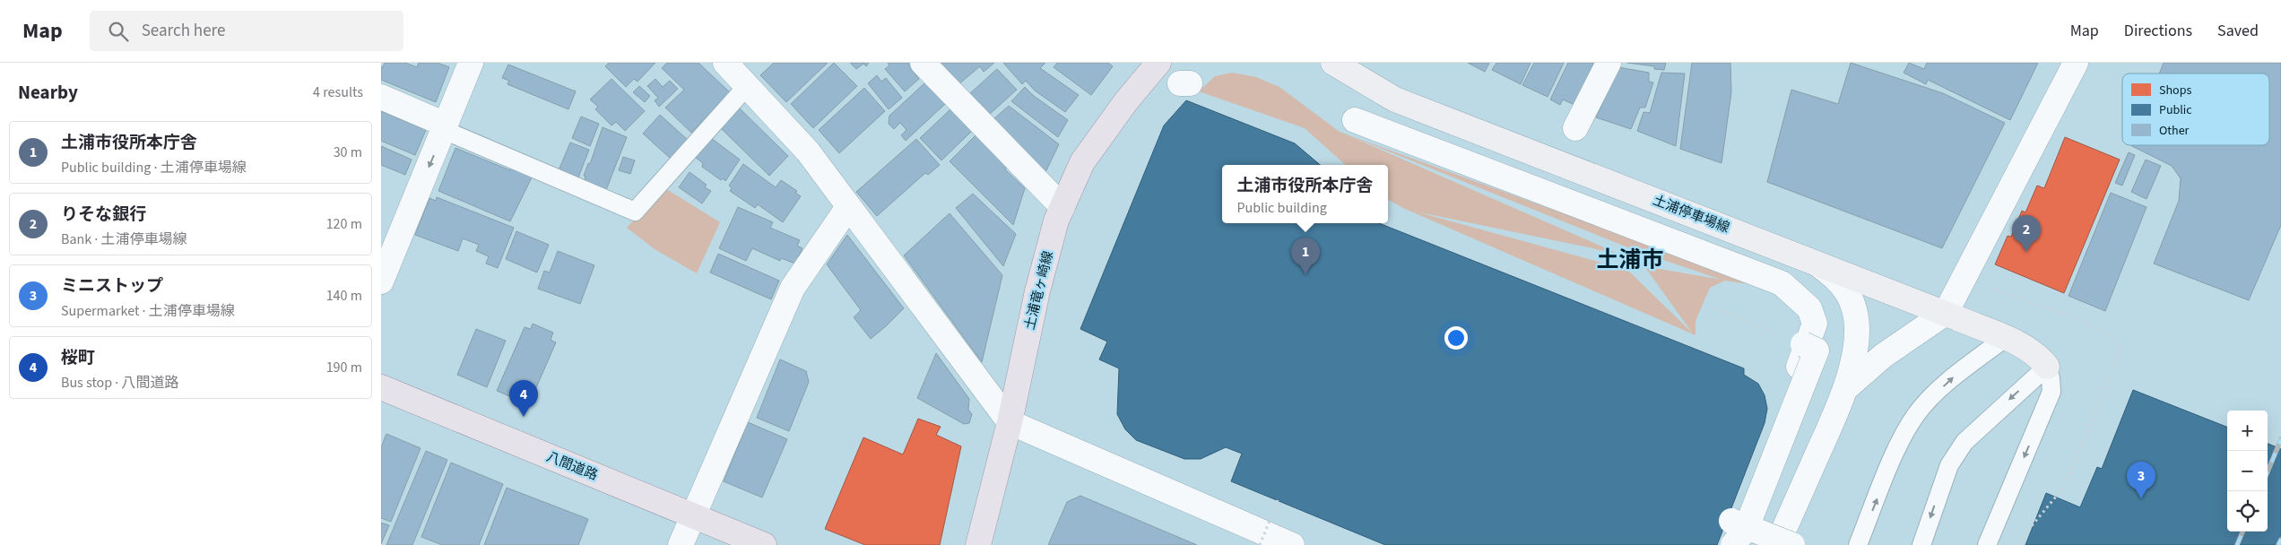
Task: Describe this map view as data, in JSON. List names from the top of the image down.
{
  "streets": {
    "main road": ["土浦停車場線", "土浦竜ヶ崎線", "八間道路"]
  },
  "districts": ["土浦市"],
  "legend": ["Shops", "Public", "Other"],
  "page": {
    "header": "Map",
    "search": "Search here",
    "nav": ["Map", "Directions", "Saved"],
    "heading": ["Nearby", "4 results"],
    "list": [
      {
        "mark": "1",
        "name": "土浦市役所本庁舎",
        "note": "Public building · 土浦停車場線",
        "value": "30 m"
      },
      {
        "mark": "2",
        "name": "りそな銀行",
        "note": "Bank · 土浦停車場線",
        "value": "120 m"
      },
      {
        "mark": "3",
        "name": "ミニストップ",
        "note": "Supermarket · 土浦停車場線",
        "value": "140 m"
      },
      {
        "mark": "4",
        "name": "桜町",
        "note": "Bus stop · 八間道路",
        "value": "190 m"
      }
    ],
    "popup": ["土浦市役所本庁舎", "Public building"],
    "pins": [
      "2",
      "1",
      "4",
      "3"
    ],
    "map_buttons": ["+", "−"]
  }
}
